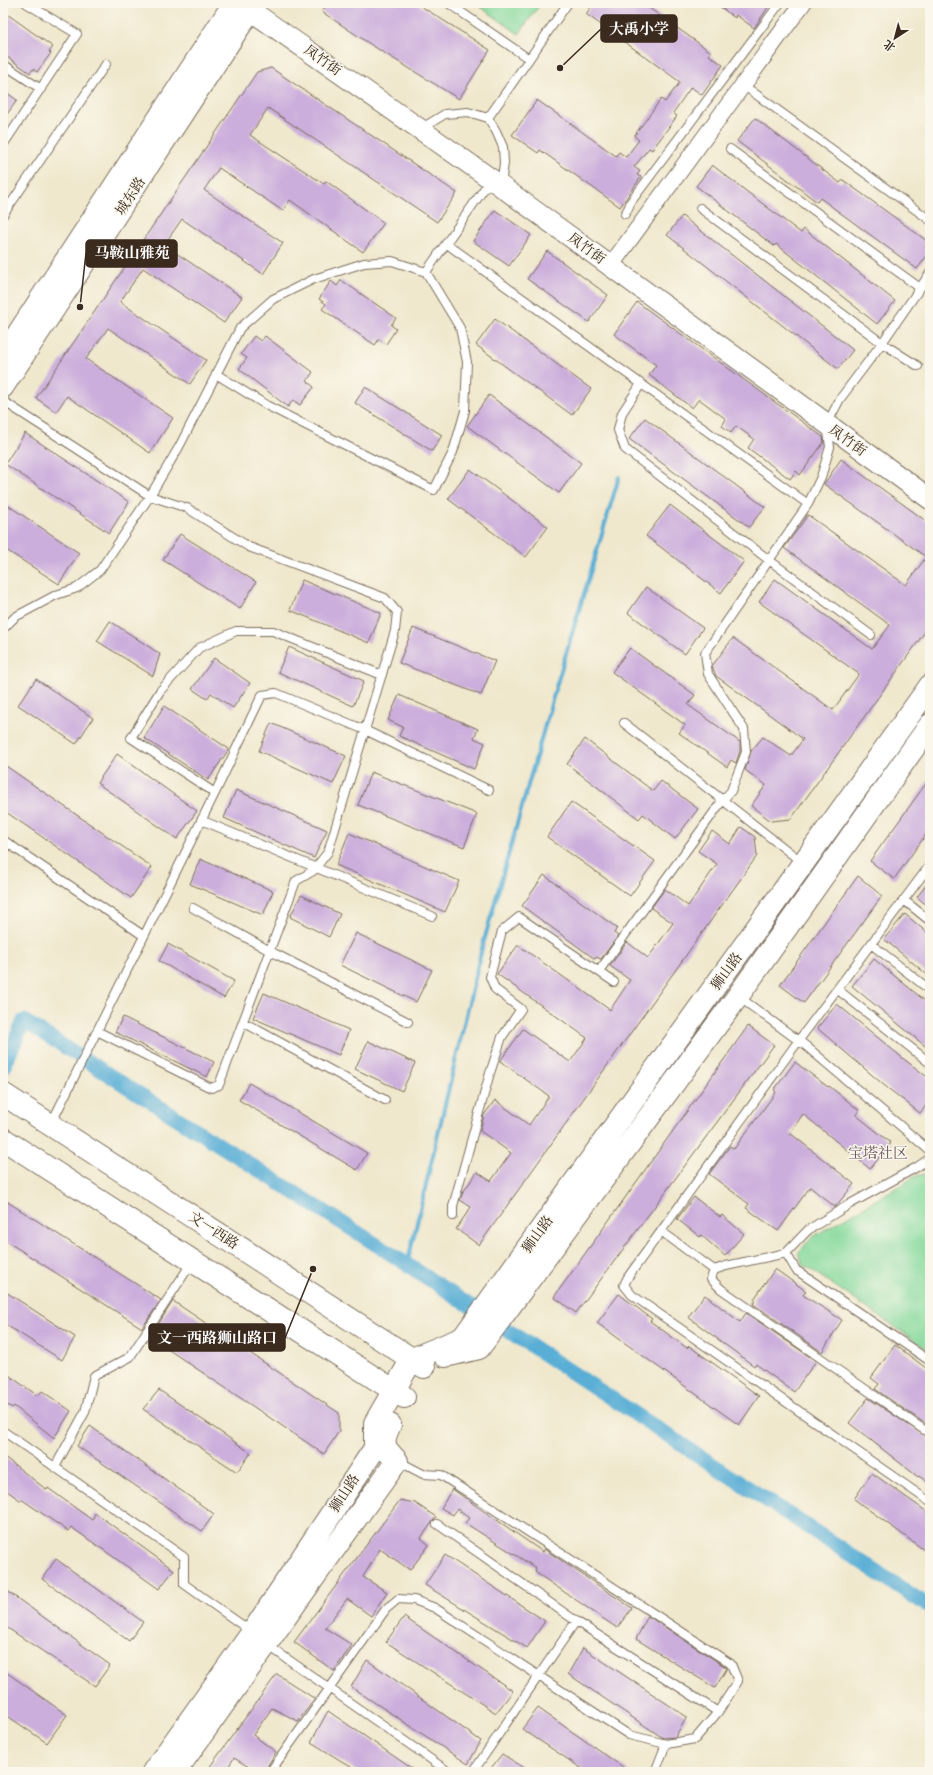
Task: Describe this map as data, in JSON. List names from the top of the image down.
{
  "streets": {
    "main road": ["狮山路", "文一西路"],
    "street": ["凤竹街", "城东路"]
  },
  "crossings": [
    ["凤竹街", "城东路"],
    ["狮山路", "文一西路"]
  ],
  "districts": ["宝塔社区"],
  "places": ["大禹小学", "马鞍山雅苑", "文一西路狮山路口"],
  "north": "bottom left"
}
